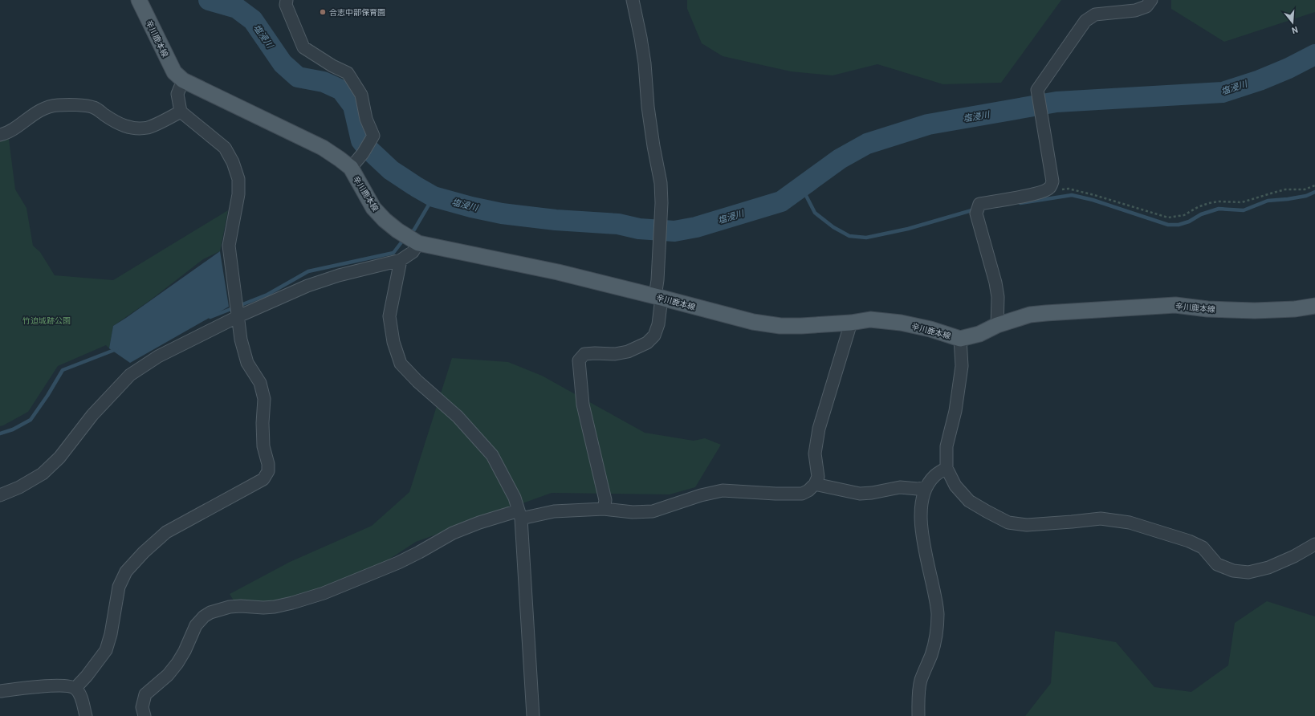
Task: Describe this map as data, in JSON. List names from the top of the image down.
{
  "streets": {
    "main road": ["辛川鹿本線"]
  },
  "water": ["塩浸川"],
  "parks": ["竹迫城跡公園"],
  "places": ["合志中部保育園"],
  "north": "bottom"
}
